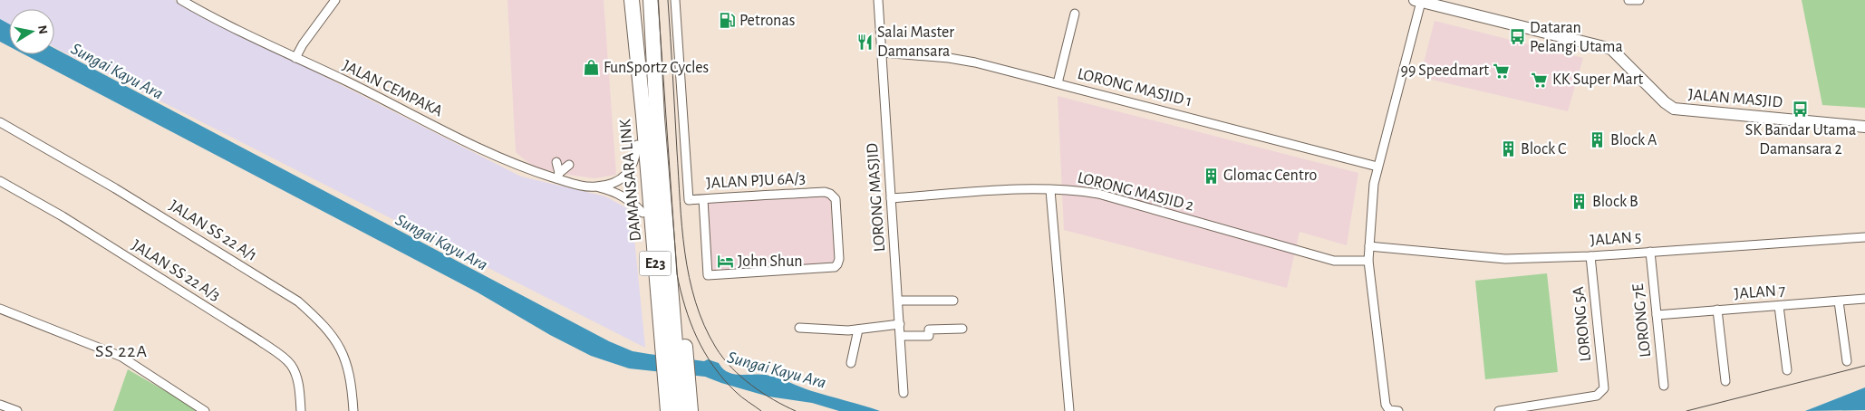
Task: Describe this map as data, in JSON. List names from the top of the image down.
{
  "streets": {
    "highway": ["DAMANSARA LINK", "E23"],
    "street": [
      "LORONG MASJID 1",
      "JALAN CEMPAKA",
      "JALAN MASJID",
      "JALAN PJU 6A/3",
      "LORONG MASJID 2",
      "LORONG MASJID",
      "JALAN SS 22 A/1",
      "JALAN 5",
      "JALAN SS 22 A/3",
      "JALAN 7",
      "LORONG 7E",
      "LORONG 5A"
    ]
  },
  "crossings": [
    ["LORONG MASJID 1", "LORONG MASJID"],
    ["LORONG MASJID 2", "LORONG MASJID"],
    ["JALAN 5", "LORONG 7E"],
    ["JALAN 5", "LORONG 5A"],
    ["JALAN 7", "LORONG 7E"]
  ],
  "districts": ["SS 22A"],
  "water": ["Sungai Kayu Ara"],
  "places": {
    "fuel station": ["Petronas"],
    "bus stop": ["Dataran Pelangi Utama", "SK Bandar Utama Damansara 2"],
    "restaurant": ["Salai Master Damansara"],
    "shop": ["FunSportz Cycles"],
    "supermarket": ["99 Speedmart", "KK Super Mart"],
    "building": [
      "Block A",
      "Block C",
      "Glomac Centro",
      "Block B"
    ],
    "hotel": ["John Shun"]
  },
  "north": "right"
}
